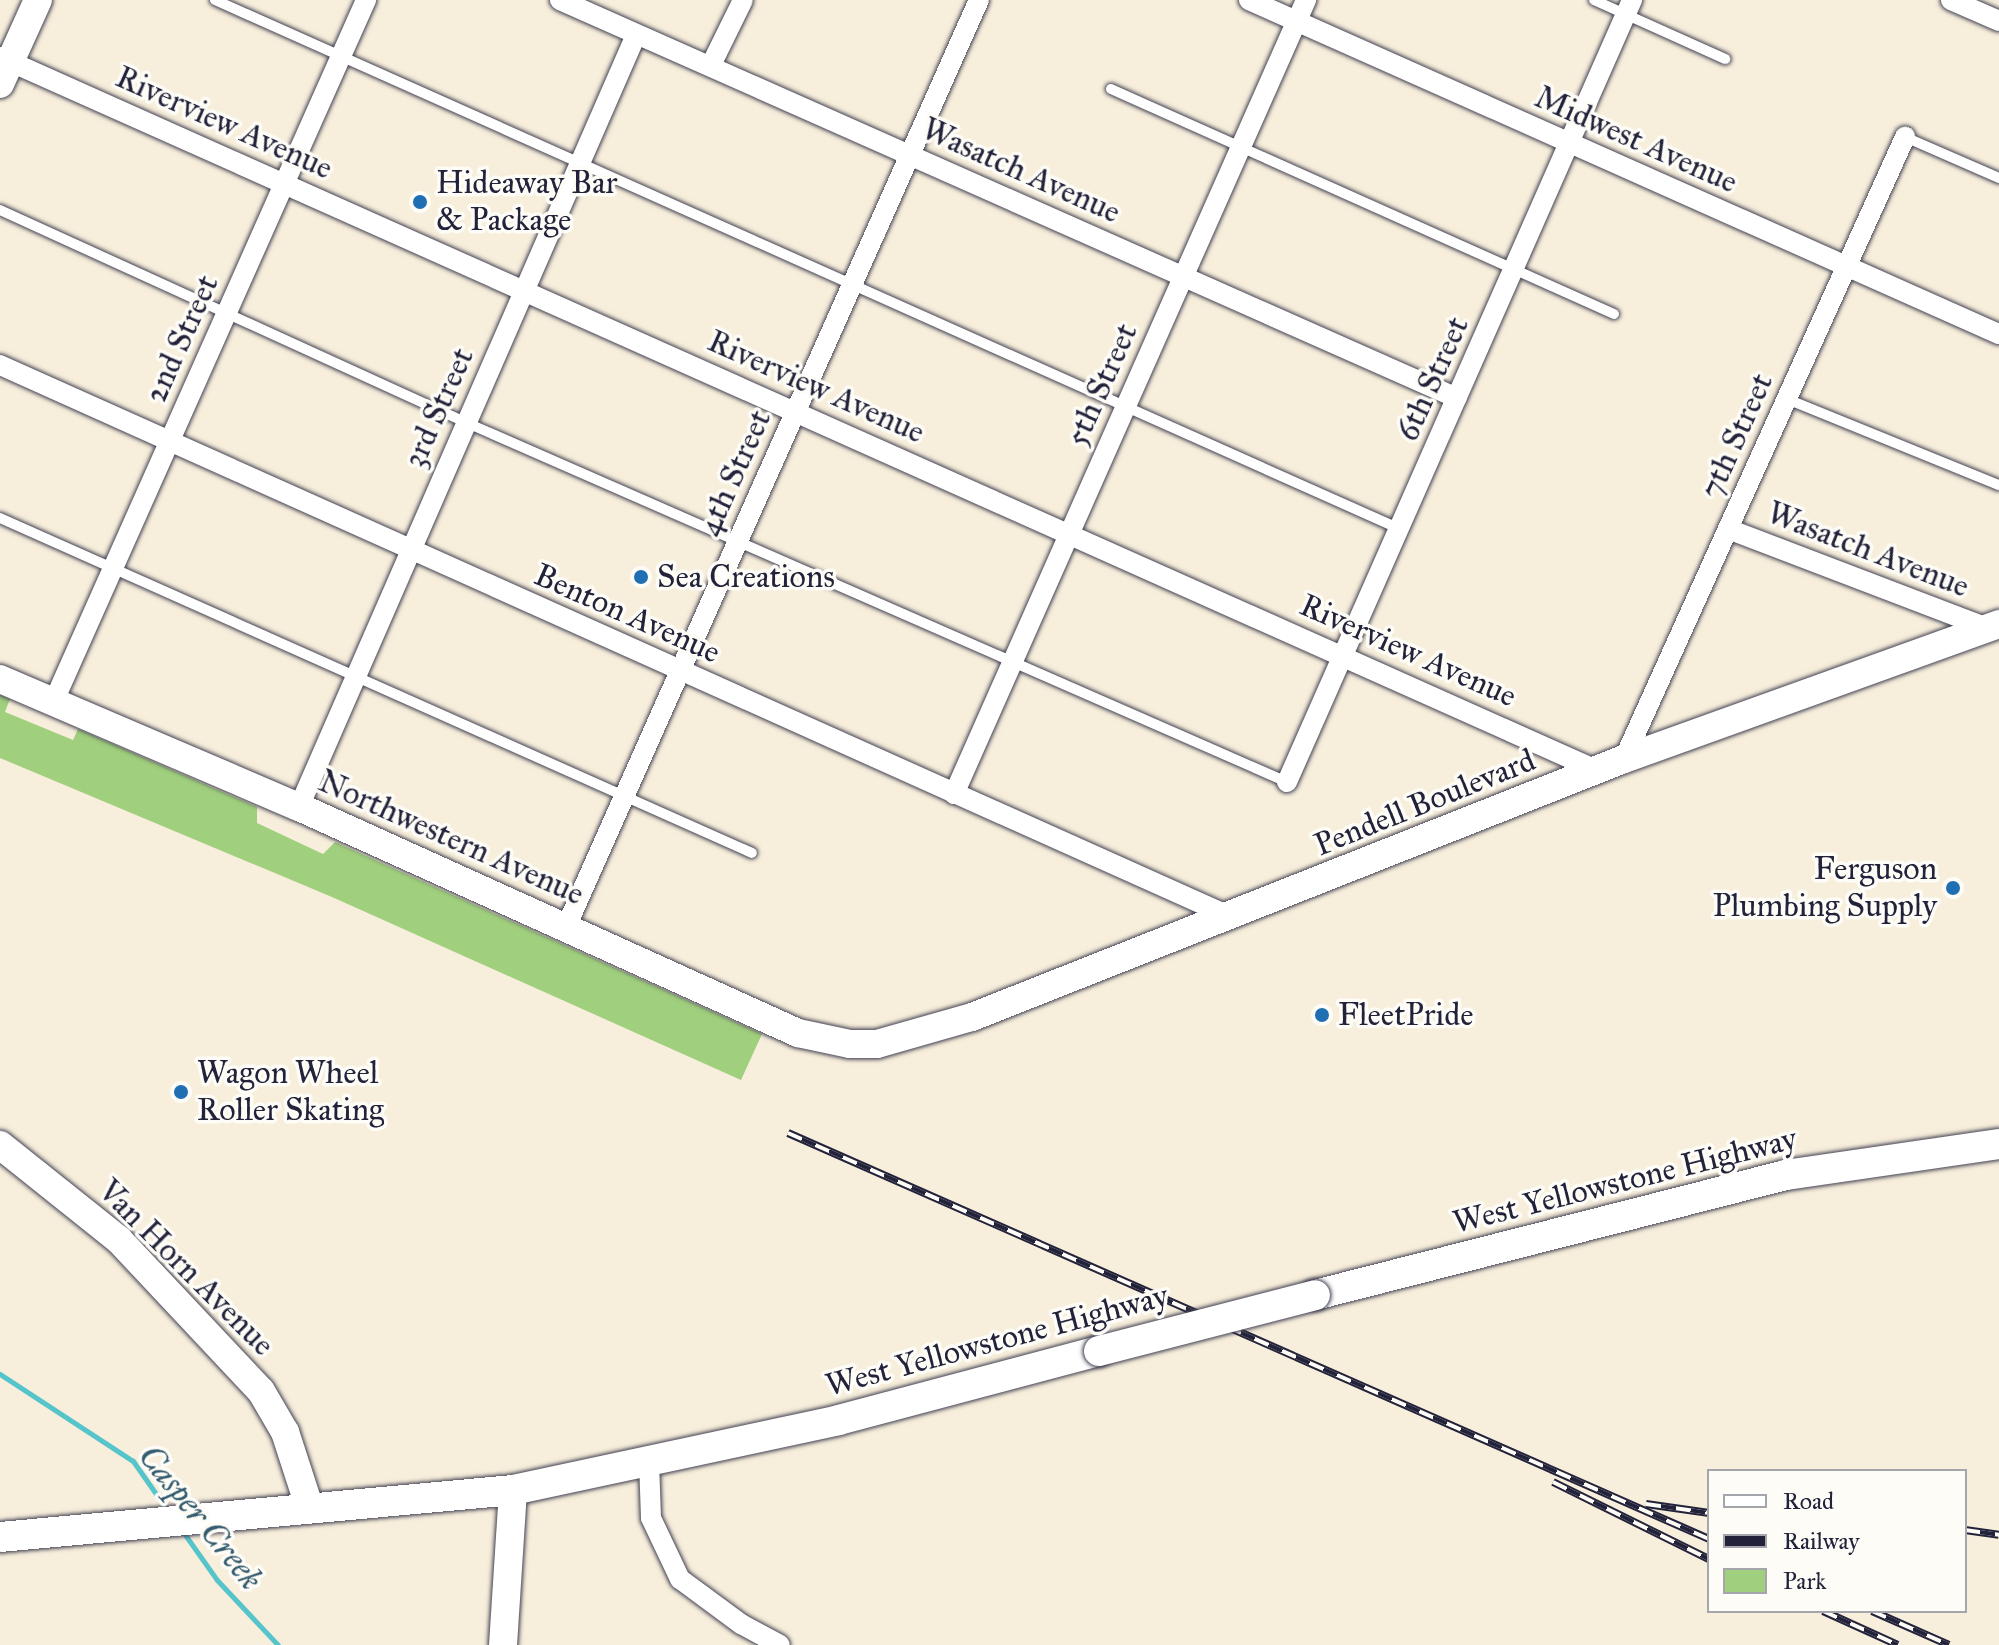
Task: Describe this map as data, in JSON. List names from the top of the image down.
{
  "streets": {
    "main road": ["West Yellowstone Highway"],
    "street": [
      "Riverview Avenue",
      "Midwest Avenue",
      "Wasatch Avenue",
      "2nd Street",
      "6th Street",
      "5th Street",
      "3rd Street",
      "7th Street",
      "4th Street",
      "Benton Avenue",
      "Pendell Boulevard",
      "Northwestern Avenue",
      "Van Horn Avenue"
    ]
  },
  "crossings": [
    ["Riverview Avenue", "2nd Street"],
    ["Riverview Avenue", "6th Street"],
    ["Riverview Avenue", "5th Street"],
    ["Riverview Avenue", "3rd Street"],
    ["Riverview Avenue", "4th Street"],
    ["Riverview Avenue", "Pendell Boulevard"],
    ["Midwest Avenue", "6th Street"],
    ["Midwest Avenue", "5th Street"],
    ["Midwest Avenue", "7th Street"],
    ["Wasatch Avenue", "6th Street"],
    ["Wasatch Avenue", "5th Street"],
    ["Wasatch Avenue", "3rd Street"],
    ["Wasatch Avenue", "7th Street"],
    ["Wasatch Avenue", "4th Street"],
    ["Wasatch Avenue", "Pendell Boulevard"],
    ["2nd Street", "Benton Avenue"],
    ["2nd Street", "Northwestern Avenue"],
    ["5th Street", "Benton Avenue"],
    ["3rd Street", "Benton Avenue"],
    ["3rd Street", "Northwestern Avenue"],
    ["7th Street", "Pendell Boulevard"],
    ["4th Street", "Benton Avenue"],
    ["4th Street", "Northwestern Avenue"],
    ["Benton Avenue", "Pendell Boulevard"],
    ["Pendell Boulevard", "Northwestern Avenue"],
    ["West Yellowstone Highway", "Van Horn Avenue"]
  ],
  "water": ["Casper Creek"],
  "places": [
    "Hideaway Bar & Package",
    "Sea Creations",
    "Ferguson Plumbing Supply",
    "FleetPride",
    "Wagon Wheel Roller Skating"
  ],
  "legend": ["Road", "Railway", "Park"]
}
